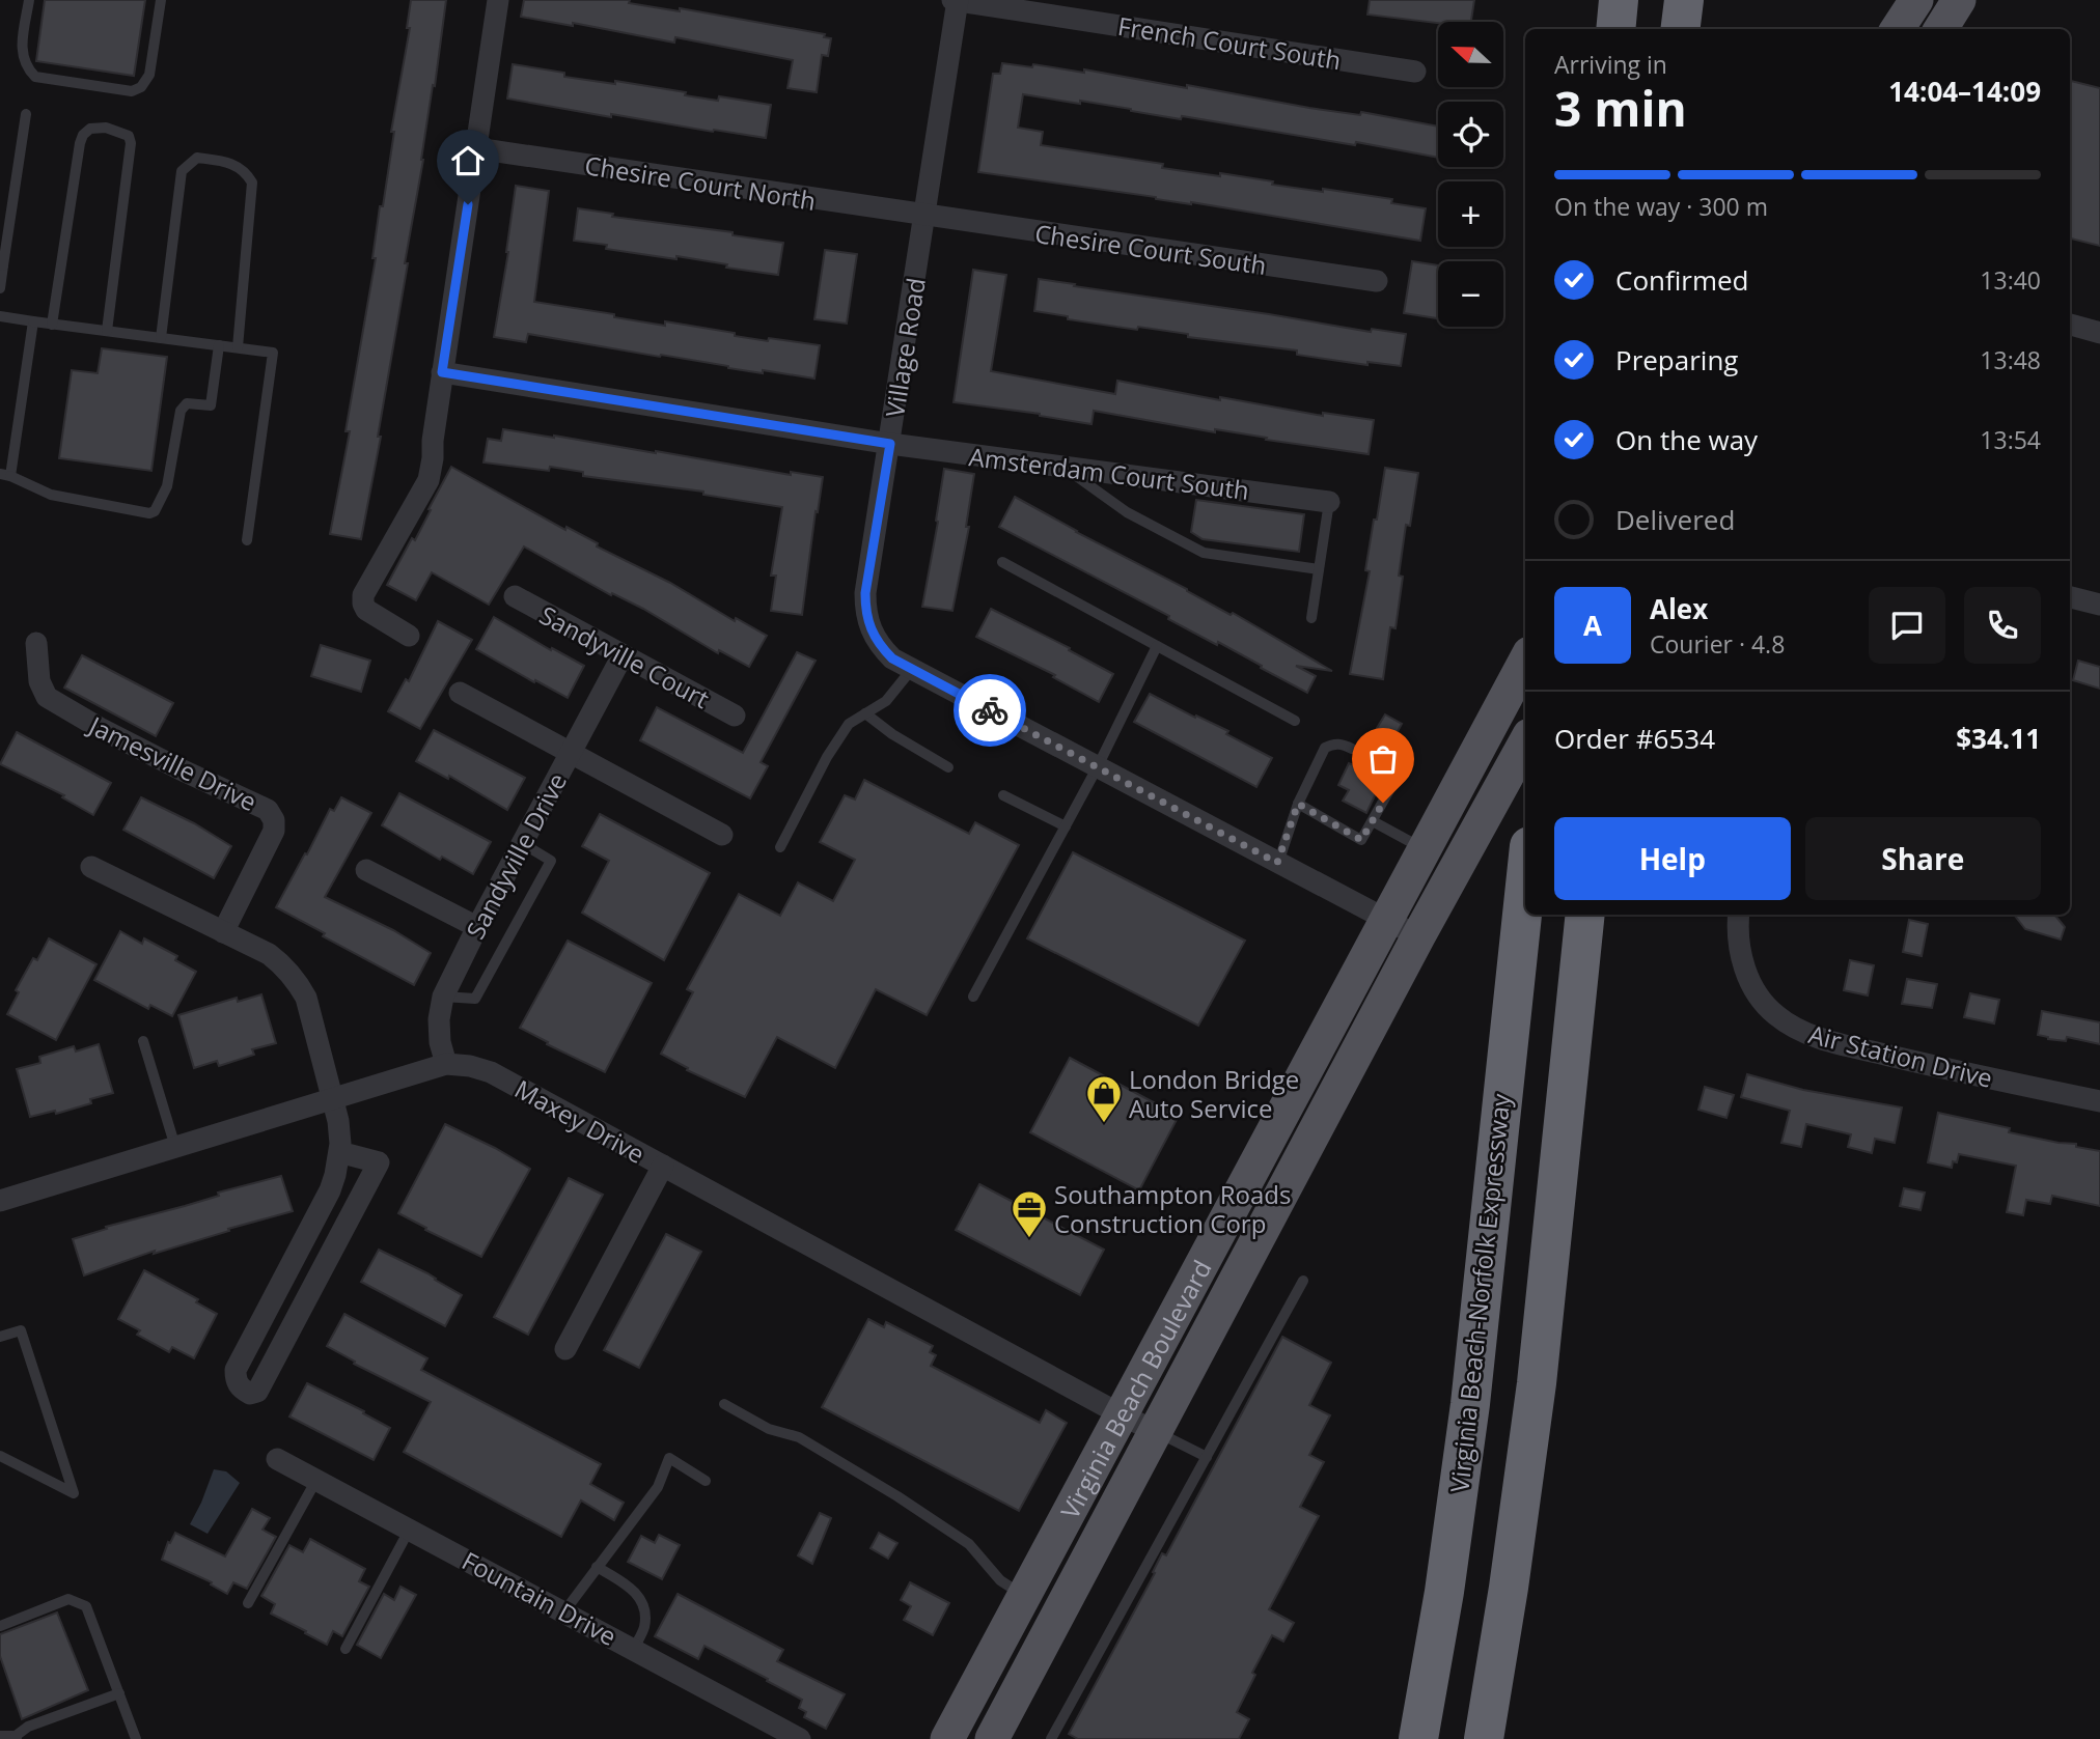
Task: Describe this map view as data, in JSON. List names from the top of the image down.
{
  "streets": {
    "highway": ["Virginia Beach-Norfolk Expressway"],
    "main road": ["Virginia Beach Boulevard"],
    "street": [
      "French Court South",
      "Chesire Court North",
      "Chesire Court South",
      "Village Road",
      "Amsterdam Court South",
      "Sandyville Court",
      "Jamesville Drive",
      "Sandyville Drive",
      "Air Station Drive",
      "Maxey Drive",
      "Fountain Drive"
    ]
  },
  "crossings": [
    ["French Court South", "Village Road"],
    ["Chesire Court North", "Chesire Court South"],
    ["Chesire Court North", "Village Road"],
    ["Chesire Court South", "Village Road"],
    ["Village Road", "Amsterdam Court South"],
    ["Village Road", "Virginia Beach Boulevard"],
    ["Sandyville Court", "Sandyville Drive"],
    ["Sandyville Drive", "Maxey Drive"],
    ["Maxey Drive", "Virginia Beach Boulevard"]
  ],
  "places": {
    "shop": ["London Bridge Auto Service"],
    "office": ["Southampton Roads Construction Corp"]
  },
  "north": "left",
  "page": {
    "map_buttons": ["+", "−"],
    "heading": ["3 min", "Arriving in", "14:04–14:09"],
    "panel": [
      "Alex",
      "Courier · 4.8",
      "Order #6534",
      "$34.11"
    ],
    "bar": "On the way · 300 m",
    "list": [
      ["Confirmed", "13:40"],
      ["Preparing", "13:48"],
      ["On the way", "13:54"],
      "Delivered"
    ],
    "round": "A",
    "buttons": ["Help", "Share"]
  }
}
